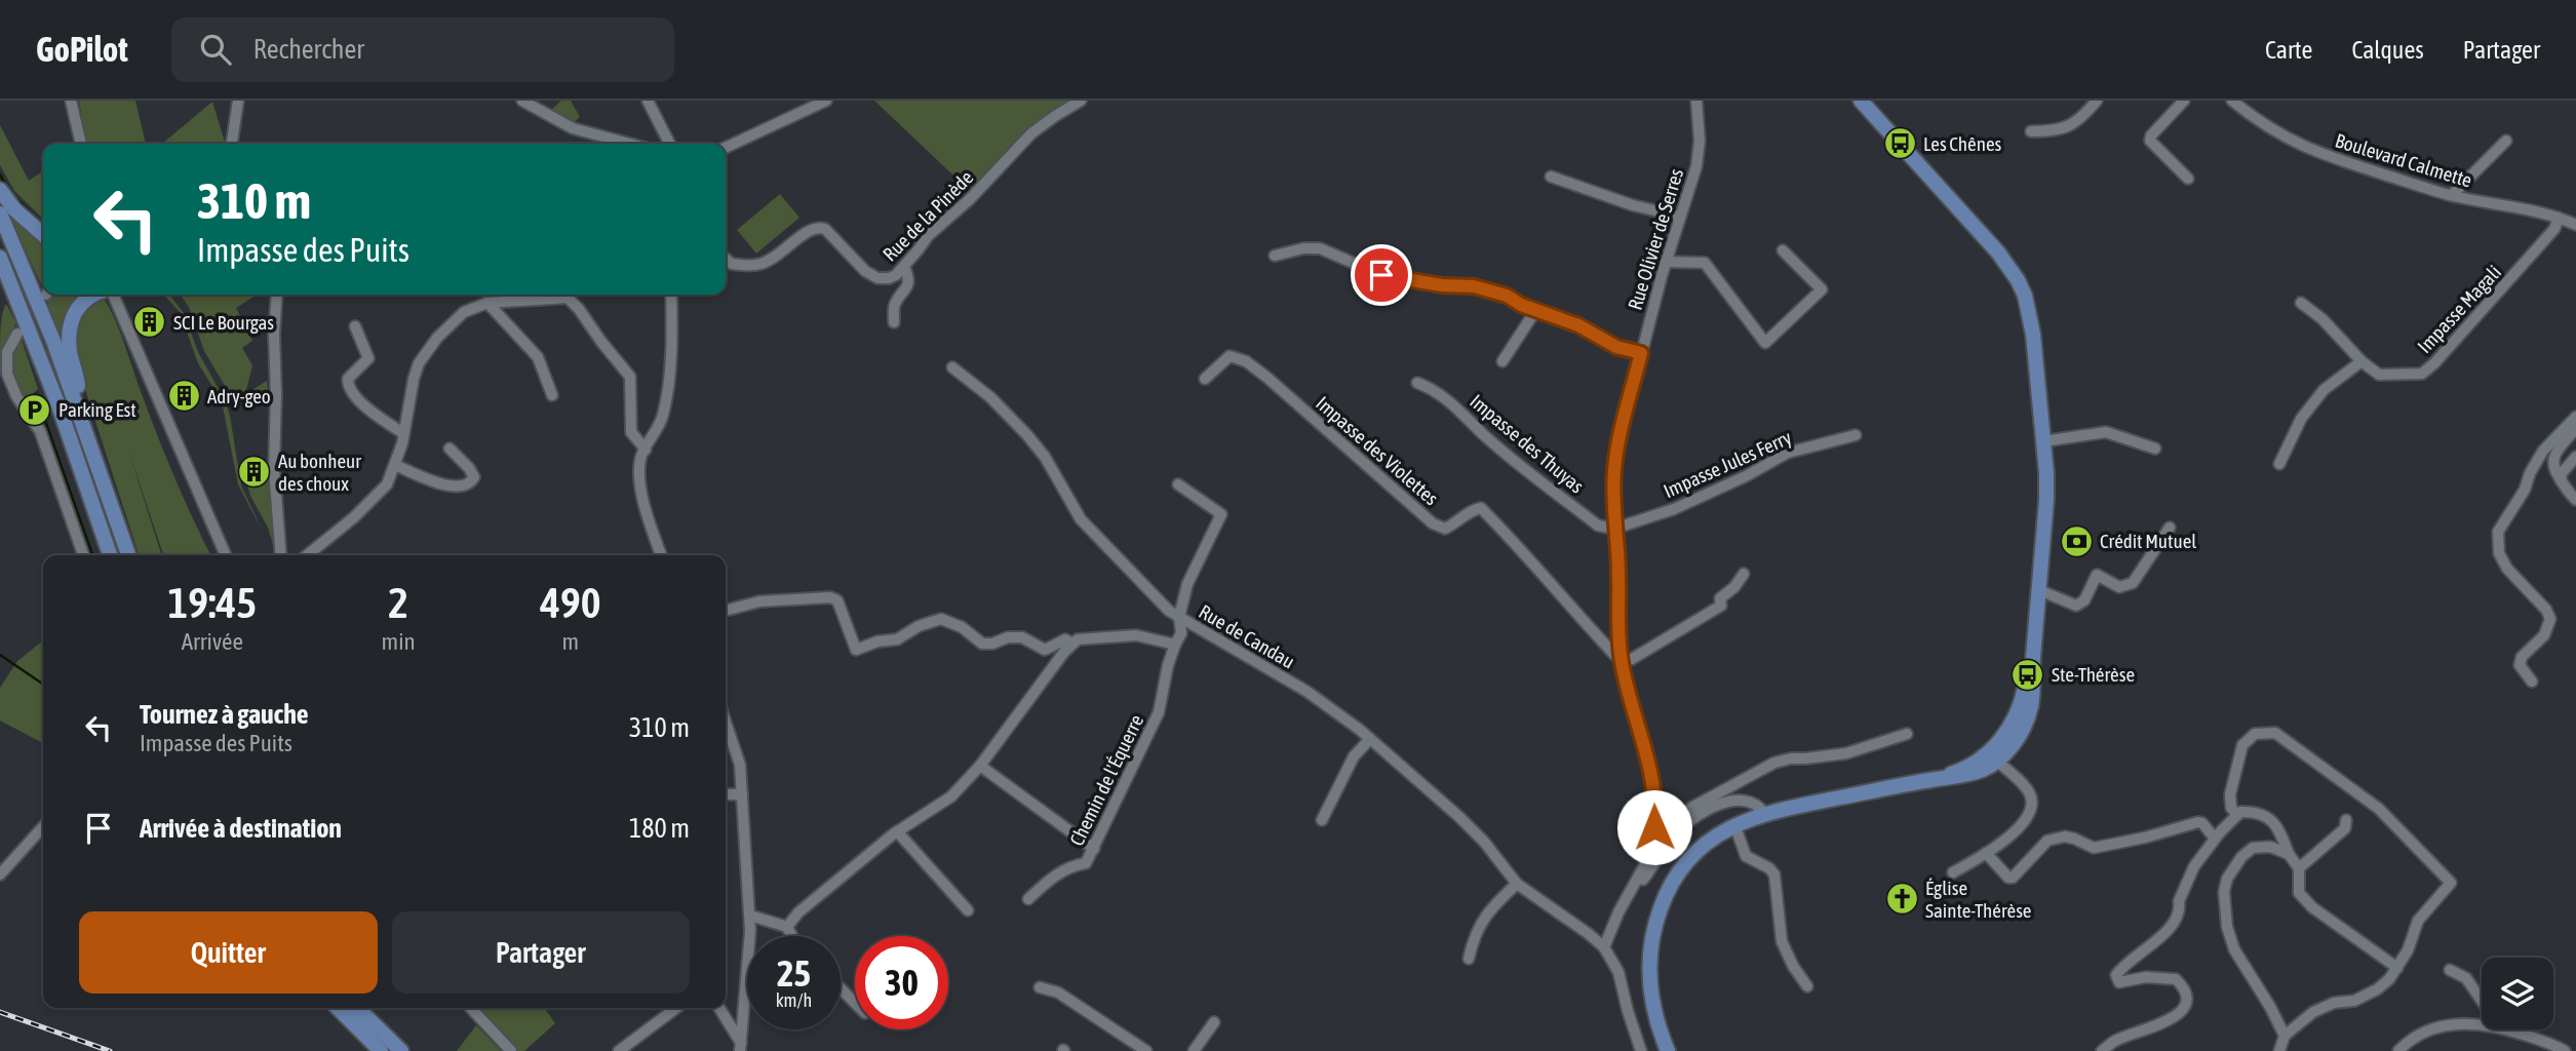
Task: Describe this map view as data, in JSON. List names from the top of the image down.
{
  "streets": {
    "street": [
      "Boulevard Calmette",
      "Rue de la Pinède",
      "Rue Olivier de Serres",
      "Impasse Magali",
      "Impasse des Thuyas",
      "Impasse des Violettes",
      "Impasse Jules Ferry",
      "Rue de Candau",
      "Chemin de l'Équerre"
    ]
  },
  "crossings": [
    ["Boulevard Calmette", "Impasse Magali"],
    ["Rue Olivier de Serres", "Impasse des Thuyas"],
    ["Rue Olivier de Serres", "Impasse des Violettes"],
    ["Rue Olivier de Serres", "Impasse Jules Ferry"],
    ["Rue Olivier de Serres", "Rue de Candau"],
    ["Impasse des Thuyas", "Impasse Jules Ferry"],
    ["Rue de Candau", "Chemin de l'Équerre"]
  ],
  "places": {
    "bus stop": ["Les Chênes", "Ste-Thérèse"],
    "building": ["SCI Le Bourgas", "Adry-geo", "Au bonheur des choux"],
    "parking": ["Parking Est"],
    "bank": ["Crédit Mutuel"],
    "church": ["Église Sainte-Thérèse"]
  },
  "page": {
    "header": "GoPilot",
    "search": "Rechercher",
    "nav": ["Carte", "Calques", "Partager"],
    "turn": ["310 m", "Impasse des Puits"],
    "eta": [
      "19:45",
      "Arrivée",
      "2",
      "min",
      "490",
      "m"
    ],
    "list": [
      {
        "name": "Tournez à gauche",
        "note": "Impasse des Puits",
        "value": "310 m"
      },
      {
        "name": "Arrivée à destination",
        "value": "180 m"
      }
    ],
    "buttons": ["Quitter", "Partager"],
    "speed": "25 km/h",
    "limit": "30"
  }
}
